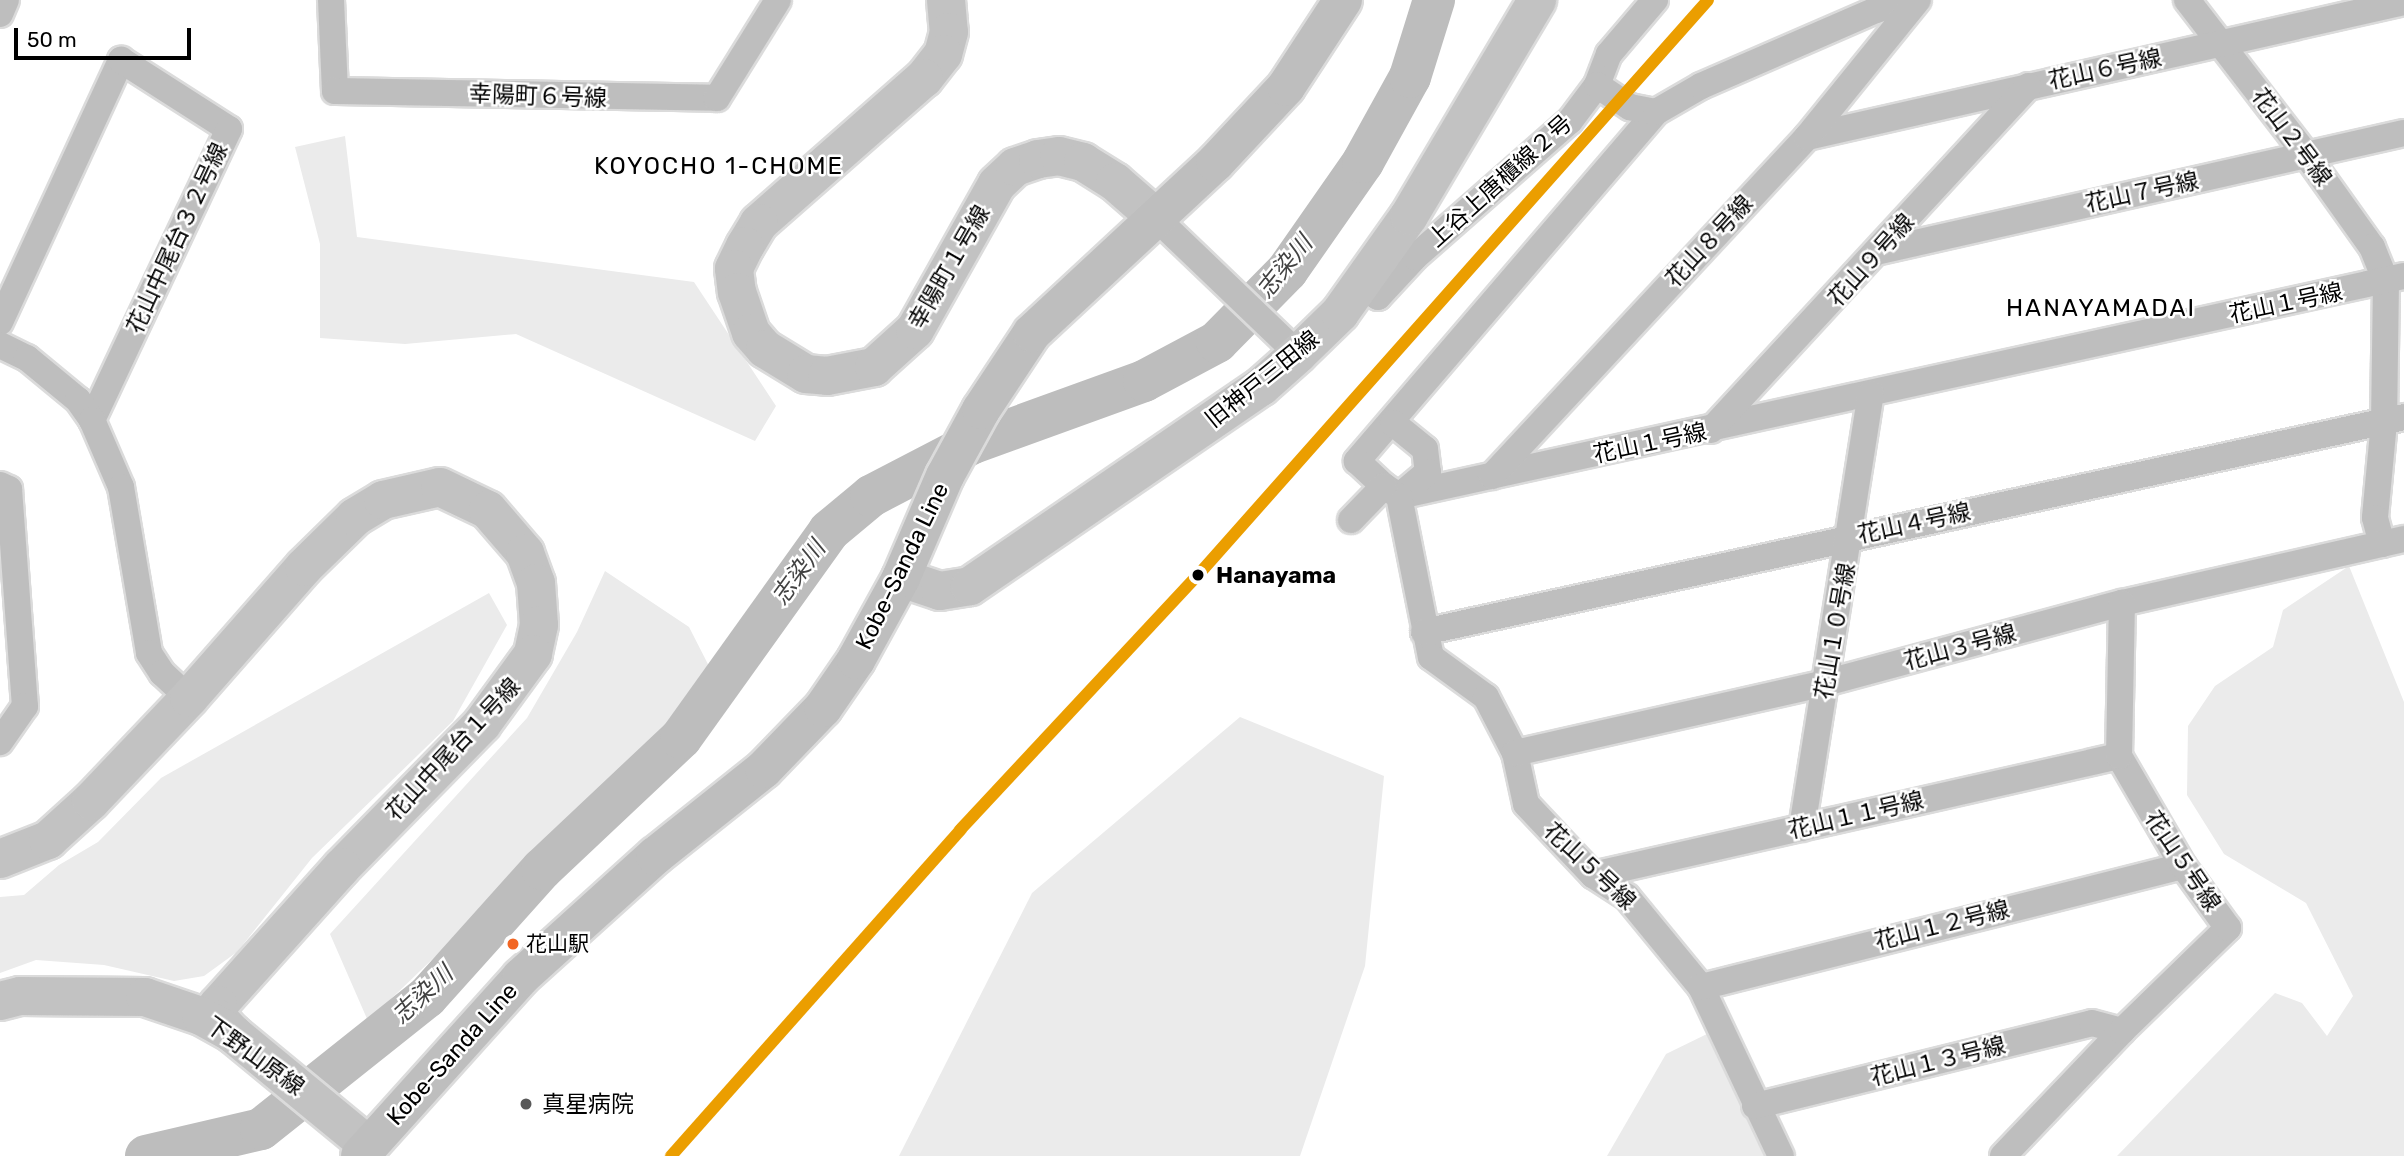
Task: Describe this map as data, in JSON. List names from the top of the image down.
{
  "streets": {
    "main road": ["Kobe-Sanda Line"],
    "street": [
      "花山６号線",
      "幸陽町６号線",
      "花山２号線",
      "上谷上唐櫃線２号",
      "花山７号線",
      "花山中尾台３２号線",
      "花山８号線",
      "花山９号線",
      "幸陽町１号線",
      "花山１号線",
      "旧神戸三田線",
      "花山４号線",
      "花山１０号線",
      "花山３号線",
      "花山中尾台１号線",
      "花山１１号線",
      "花山５号線",
      "花山１２号線",
      "下野山原線",
      "花山１３号線"
    ]
  },
  "crossings": [
    ["花山６号線", "花山２号線"],
    ["花山６号線", "花山８号線"],
    ["花山６号線", "花山９号線"],
    ["花山２号線", "花山７号線"],
    ["花山２号線", "花山１号線"],
    ["上谷上唐櫃線２号", "旧神戸三田線"],
    ["花山７号線", "花山９号線"],
    ["花山８号線", "花山１号線"],
    ["花山９号線", "花山１号線"],
    ["幸陽町１号線", "旧神戸三田線"],
    ["幸陽町１号線", "Kobe-Sanda Line"],
    ["花山１号線", "花山１０号線"],
    ["花山１号線", "花山５号線"],
    ["旧神戸三田線", "Kobe-Sanda Line"],
    ["花山４号線", "花山１０号線"],
    ["花山４号線", "花山５号線"],
    ["Kobe-Sanda Line", "下野山原線"],
    ["花山１０号線", "花山３号線"],
    ["花山１０号線", "花山１１号線"],
    ["花山３号線", "花山５号線"],
    ["花山中尾台１号線", "下野山原線"],
    ["花山１１号線", "花山５号線"],
    ["花山５号線", "花山１２号線"],
    ["花山５号線", "花山１３号線"]
  ],
  "districts": ["KOYOCHO 1-CHOME", "HANAYAMADAI"],
  "water": ["志染川"],
  "places": ["Hanayama", "花山駅", "真星病院"],
  "scale_bar": "50 m"
}
